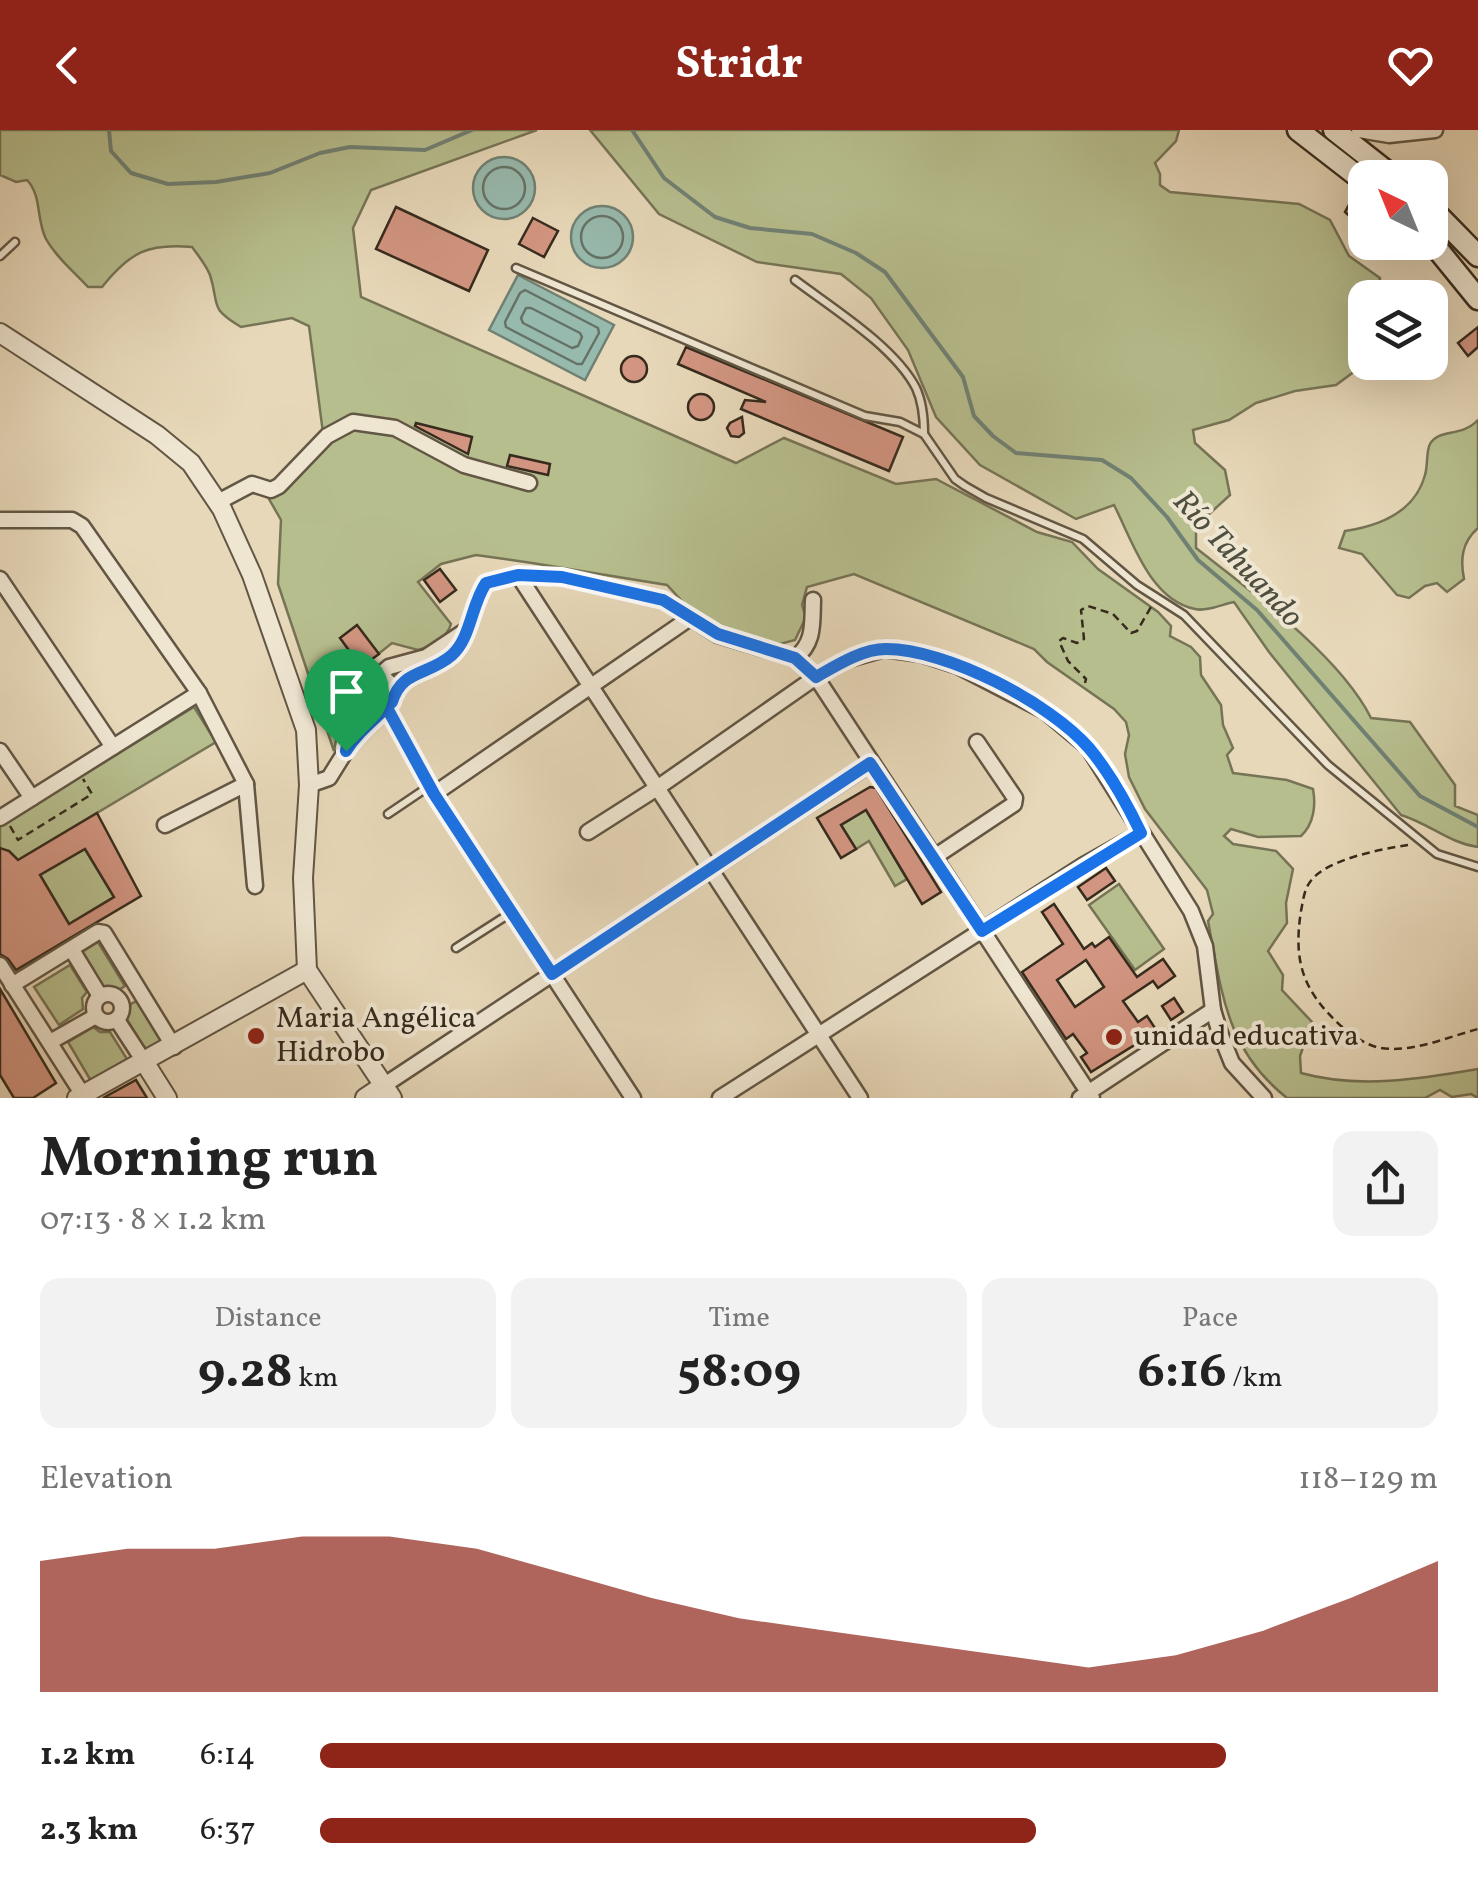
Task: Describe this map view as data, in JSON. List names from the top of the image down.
{
  "water": ["Río Tahuando"],
  "places": ["Maria Angélica Hidrobo", "unidad educativa"],
  "north": "top left",
  "page": {
    "header": "Stridr",
    "heading": ["Morning run", "07:13 · 8 × 1.2 km"],
    "stats": [
      ["Distance", "9.28 km"],
      ["Time", "58:09"],
      ["Pace", "6:16 /km"]
    ],
    "chart": ["Elevation", "118–129 m"],
    "list": [
      {
        "name": "1.2 km",
        "note": "6:14"
      },
      {
        "name": "2.3 km",
        "note": "6:37"
      }
    ]
  }
}
